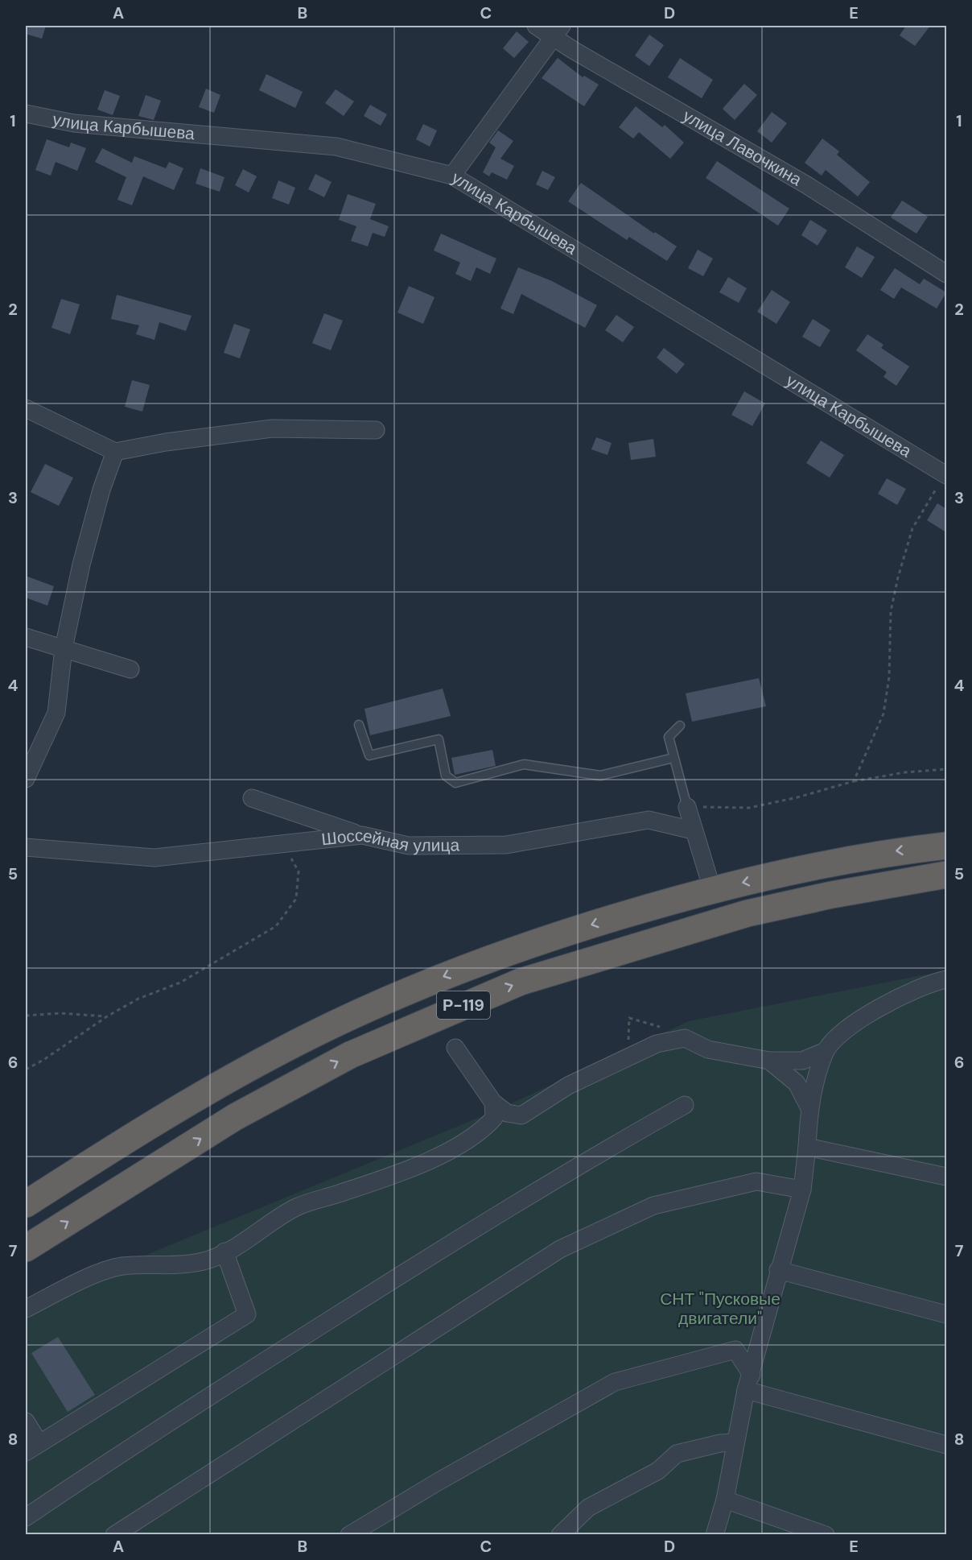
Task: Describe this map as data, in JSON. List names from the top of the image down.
{
  "streets": {
    "highway": ["Р-119"],
    "street": ["улица Карбышева", "улица Лавочкина", "Шоссейная улица"]
  },
  "parks": ["СНТ \"Пусковые двигатели\""],
  "grid": {
    "columns": [
      "A",
      "B",
      "C",
      "D",
      "E"
    ],
    "rows": [
      "1",
      "2",
      "3",
      "4",
      "5",
      "6",
      "7",
      "8"
    ]
  }
}
